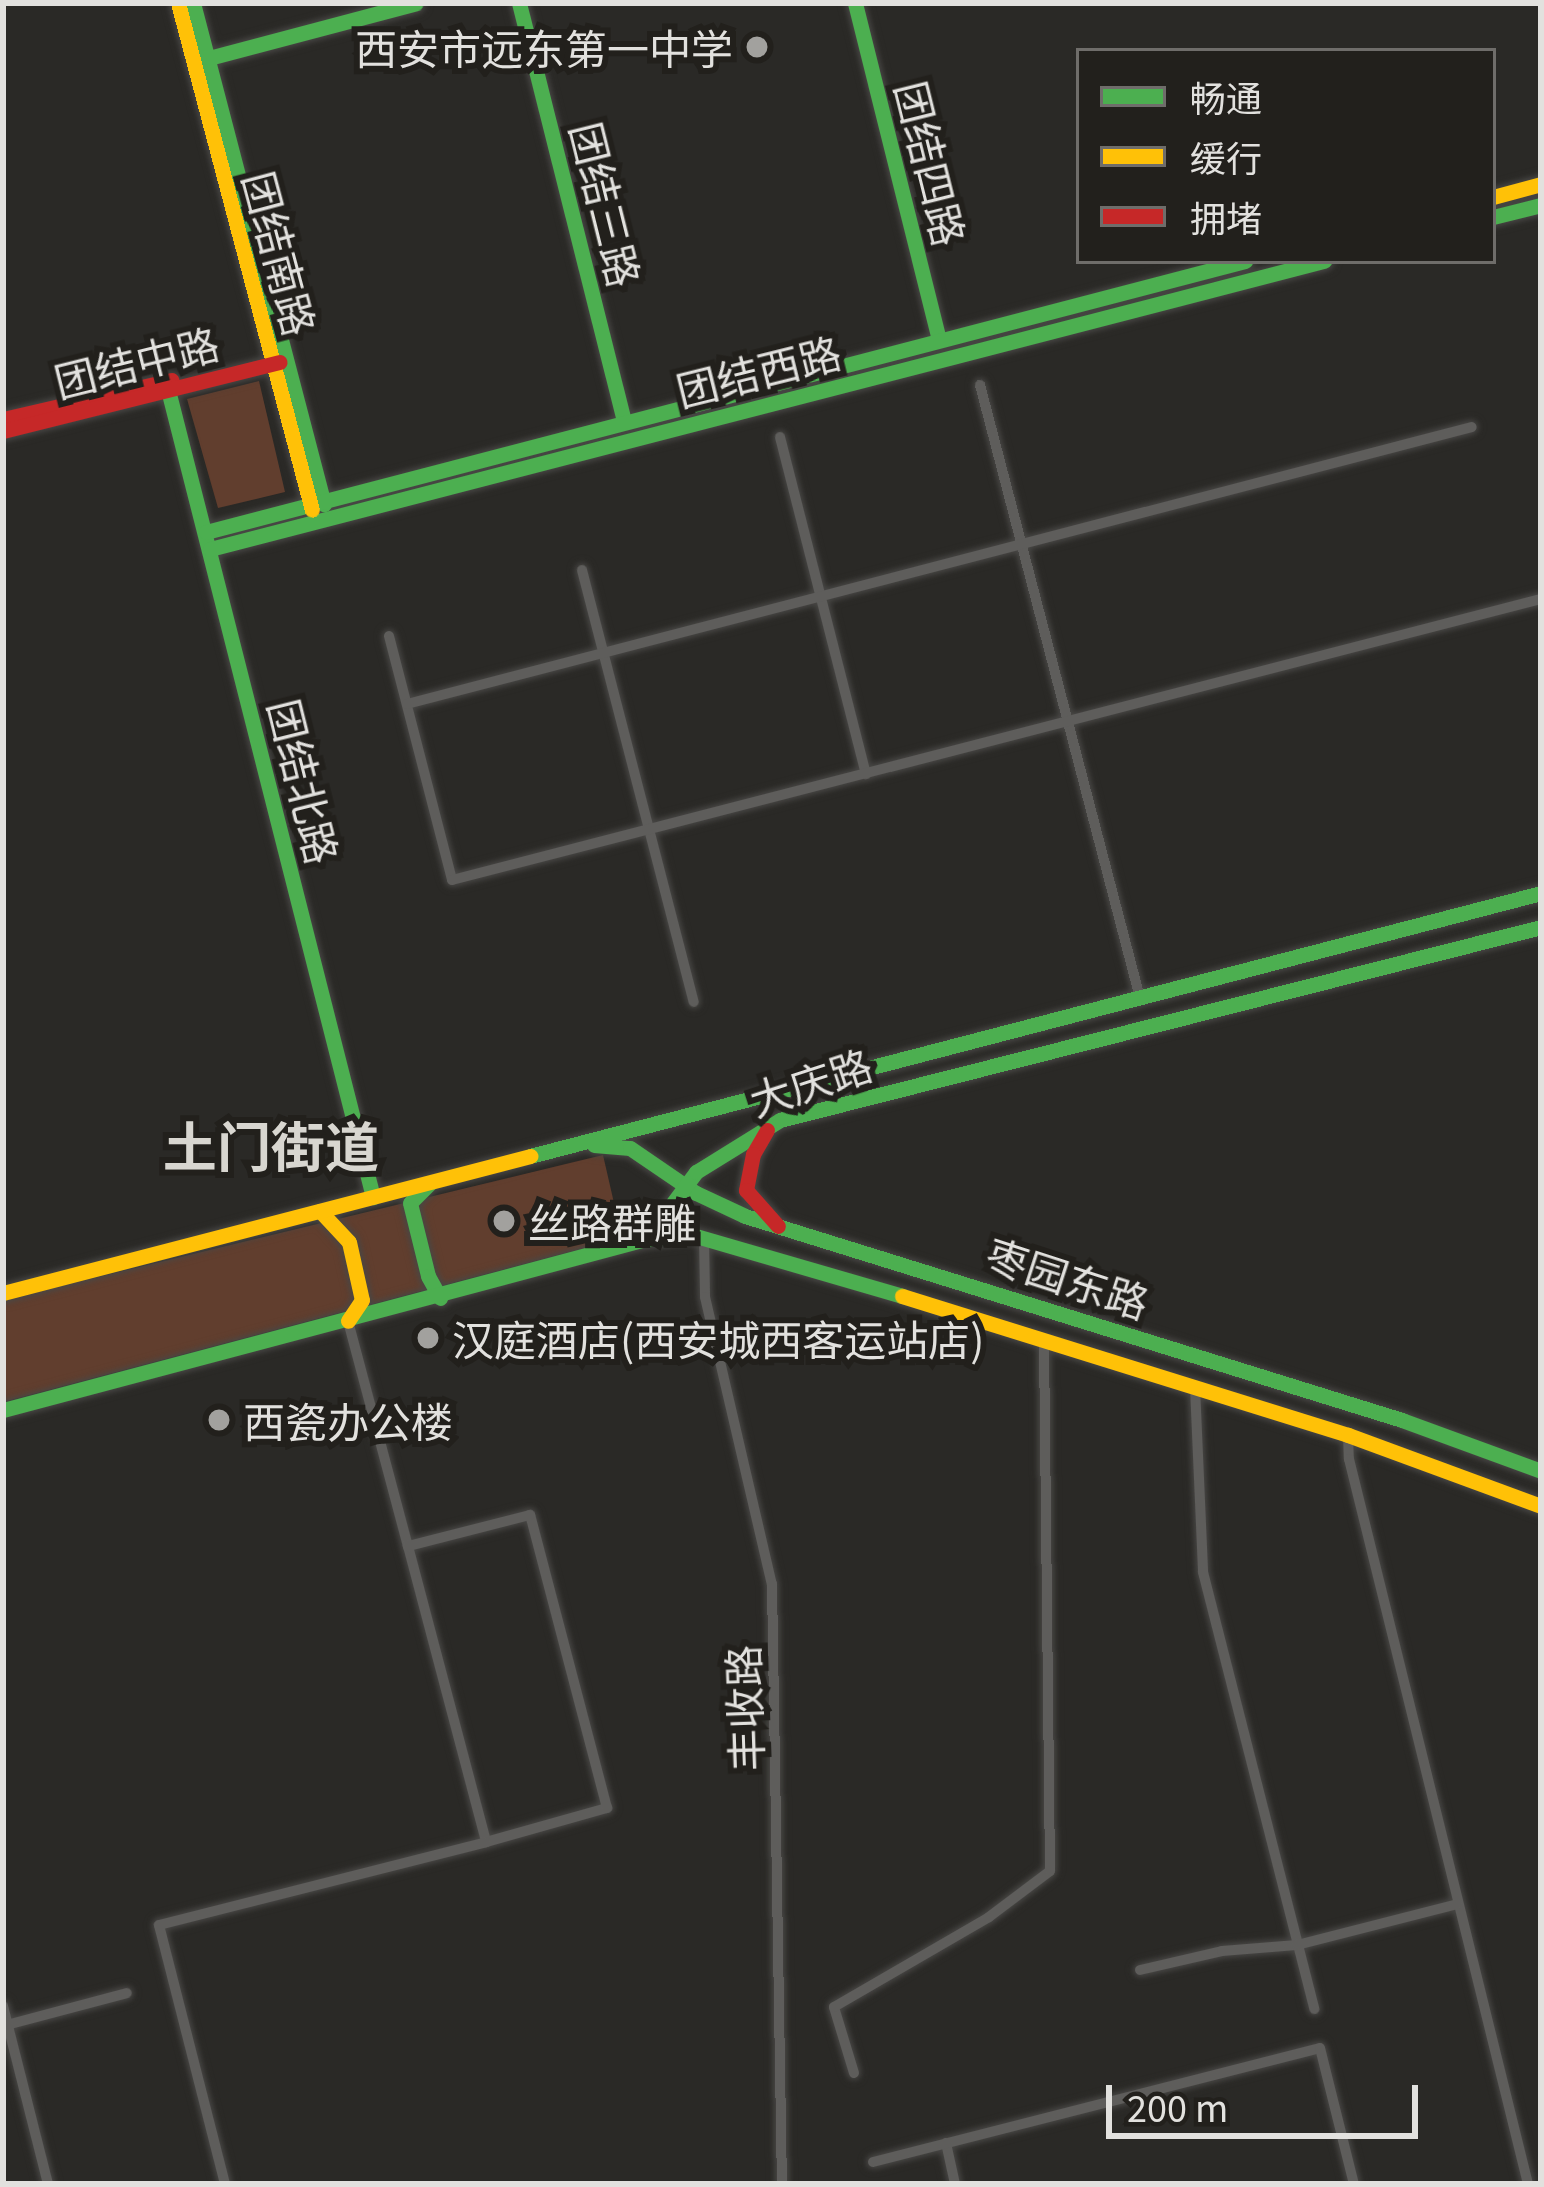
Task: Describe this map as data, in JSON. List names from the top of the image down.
{
  "streets": {
    "main road": [
      "团结四路",
      "团结三路",
      "团结南路",
      "团结中路",
      "团结西路",
      "团结北路",
      "大庆路",
      "枣园东路"
    ],
    "street": ["丰收路"]
  },
  "crossings": [
    ["团结四路", "团结西路"],
    ["团结三路", "团结西路"],
    ["团结南路", "团结中路"],
    ["团结南路", "团结西路"],
    ["团结中路", "团结北路"],
    ["团结西路", "团结北路"],
    ["团结北路", "大庆路"],
    ["大庆路", "枣园东路"],
    ["枣园东路", "丰收路"]
  ],
  "districts": ["土门街道"],
  "places": [
    "西安市远东第一中学",
    "丝路群雕",
    "汉庭酒店(西安城西客运站店)",
    "西瓷办公楼"
  ],
  "legend": ["畅通", "缓行", "拥堵"],
  "scale_bar": "200 m"
}
